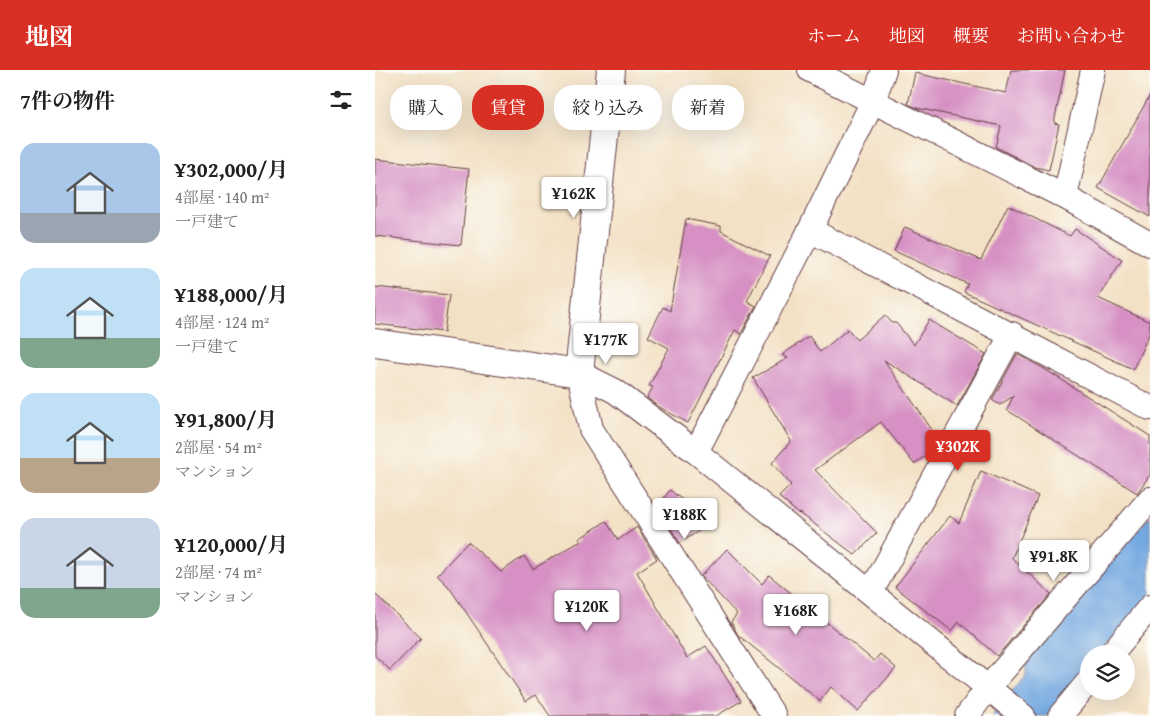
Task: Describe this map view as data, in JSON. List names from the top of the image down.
{
  "page": {
    "header": "地図",
    "nav": [
      "ホーム",
      "地図",
      "概要",
      "お問い合わせ"
    ],
    "heading": "7件の物件",
    "chip": [
      "購入",
      "賃貸",
      "絞り込み",
      "新着"
    ],
    "list": [
      {
        "name": "¥302,000/月",
        "note": "4部屋 · 140 m² · 一戸建て"
      },
      {
        "name": "¥188,000/月",
        "note": "4部屋 · 124 m² · 一戸建て"
      },
      {
        "name": "¥91,800/月",
        "note": "2部屋 · 54 m² · マンション"
      },
      {
        "name": "¥120,000/月",
        "note": "2部屋 · 74 m² · マンション"
      }
    ],
    "price": [
      "¥162K",
      "¥177K",
      "¥302K",
      "¥188K",
      "¥91.8K",
      "¥120K",
      "¥168K"
    ]
  }
}
